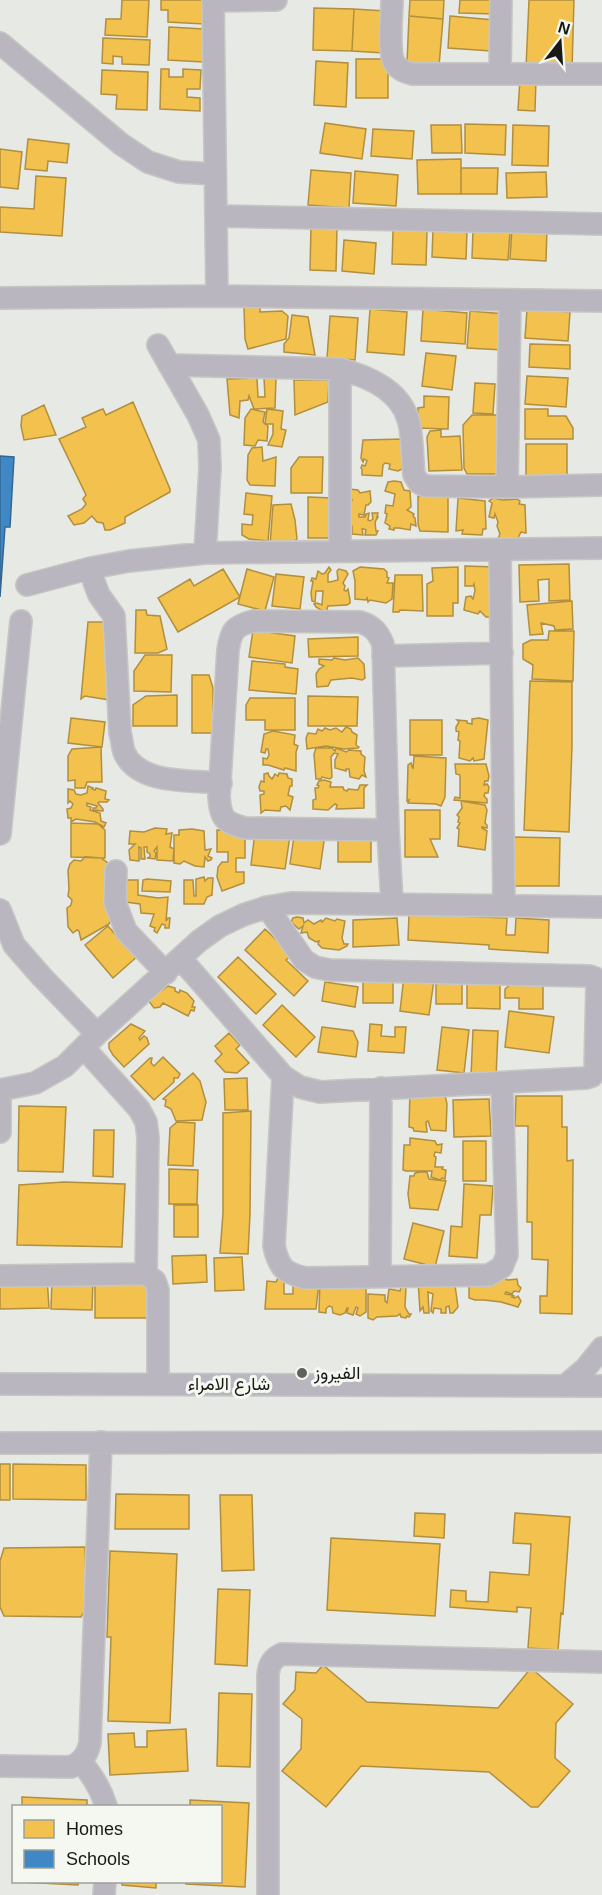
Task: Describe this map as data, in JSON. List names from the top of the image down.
{
  "streets": {
    "street": ["شارع الامراء"]
  },
  "places": ["الفيروز"],
  "legend": ["Homes", "Schools"],
  "north": "top"
}
